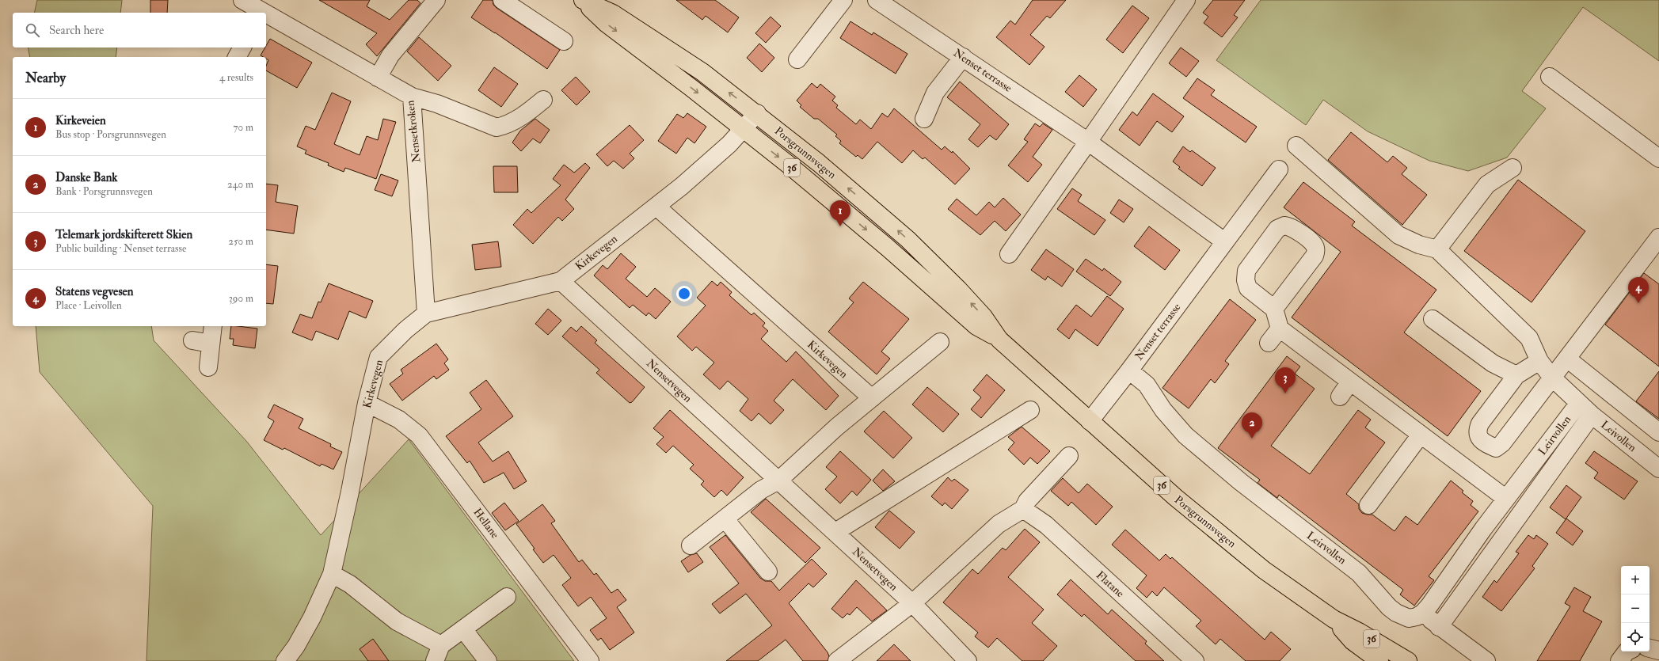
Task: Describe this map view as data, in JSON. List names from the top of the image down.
{
  "streets": {
    "highway": ["Porsgrunnsvegen", "36"],
    "street": [
      "Nenset terrasse",
      "Nensetkroken",
      "Kirkevegen",
      "Nensetvegen",
      "Leirvollen",
      "Leivollen",
      "Hellane",
      "Flatane"
    ]
  },
  "crossings": [
    ["Nenset terrasse", "Porsgrunnsvegen"],
    ["Nenset terrasse", "Leirvollen"],
    ["Nensetkroken", "Kirkevegen"],
    ["Porsgrunnsvegen", "Kirkevegen"],
    ["Kirkevegen", "Nensetvegen"],
    ["Kirkevegen", "Hellane"],
    ["Leirvollen", "Leivollen"]
  ],
  "page": {
    "search": "Search here",
    "heading": ["Nearby", "4 results"],
    "list": [
      {
        "mark": "1",
        "name": "Kirkeveien",
        "note": "Bus stop · Porsgrunnsvegen",
        "value": "70 m"
      },
      {
        "mark": "2",
        "name": "Danske Bank",
        "note": "Bank · Porsgrunnsvegen",
        "value": "240 m"
      },
      {
        "mark": "3",
        "name": "Telemark jordskifterett Skien",
        "note": "Public building · Nenset terrasse",
        "value": "250 m"
      },
      {
        "mark": "4",
        "name": "Statens vegvesen",
        "note": "Place · Leivollen",
        "value": "390 m"
      }
    ],
    "pins": [
      "1",
      "4",
      "3",
      "2"
    ],
    "map_buttons": ["+", "−"]
  }
}
